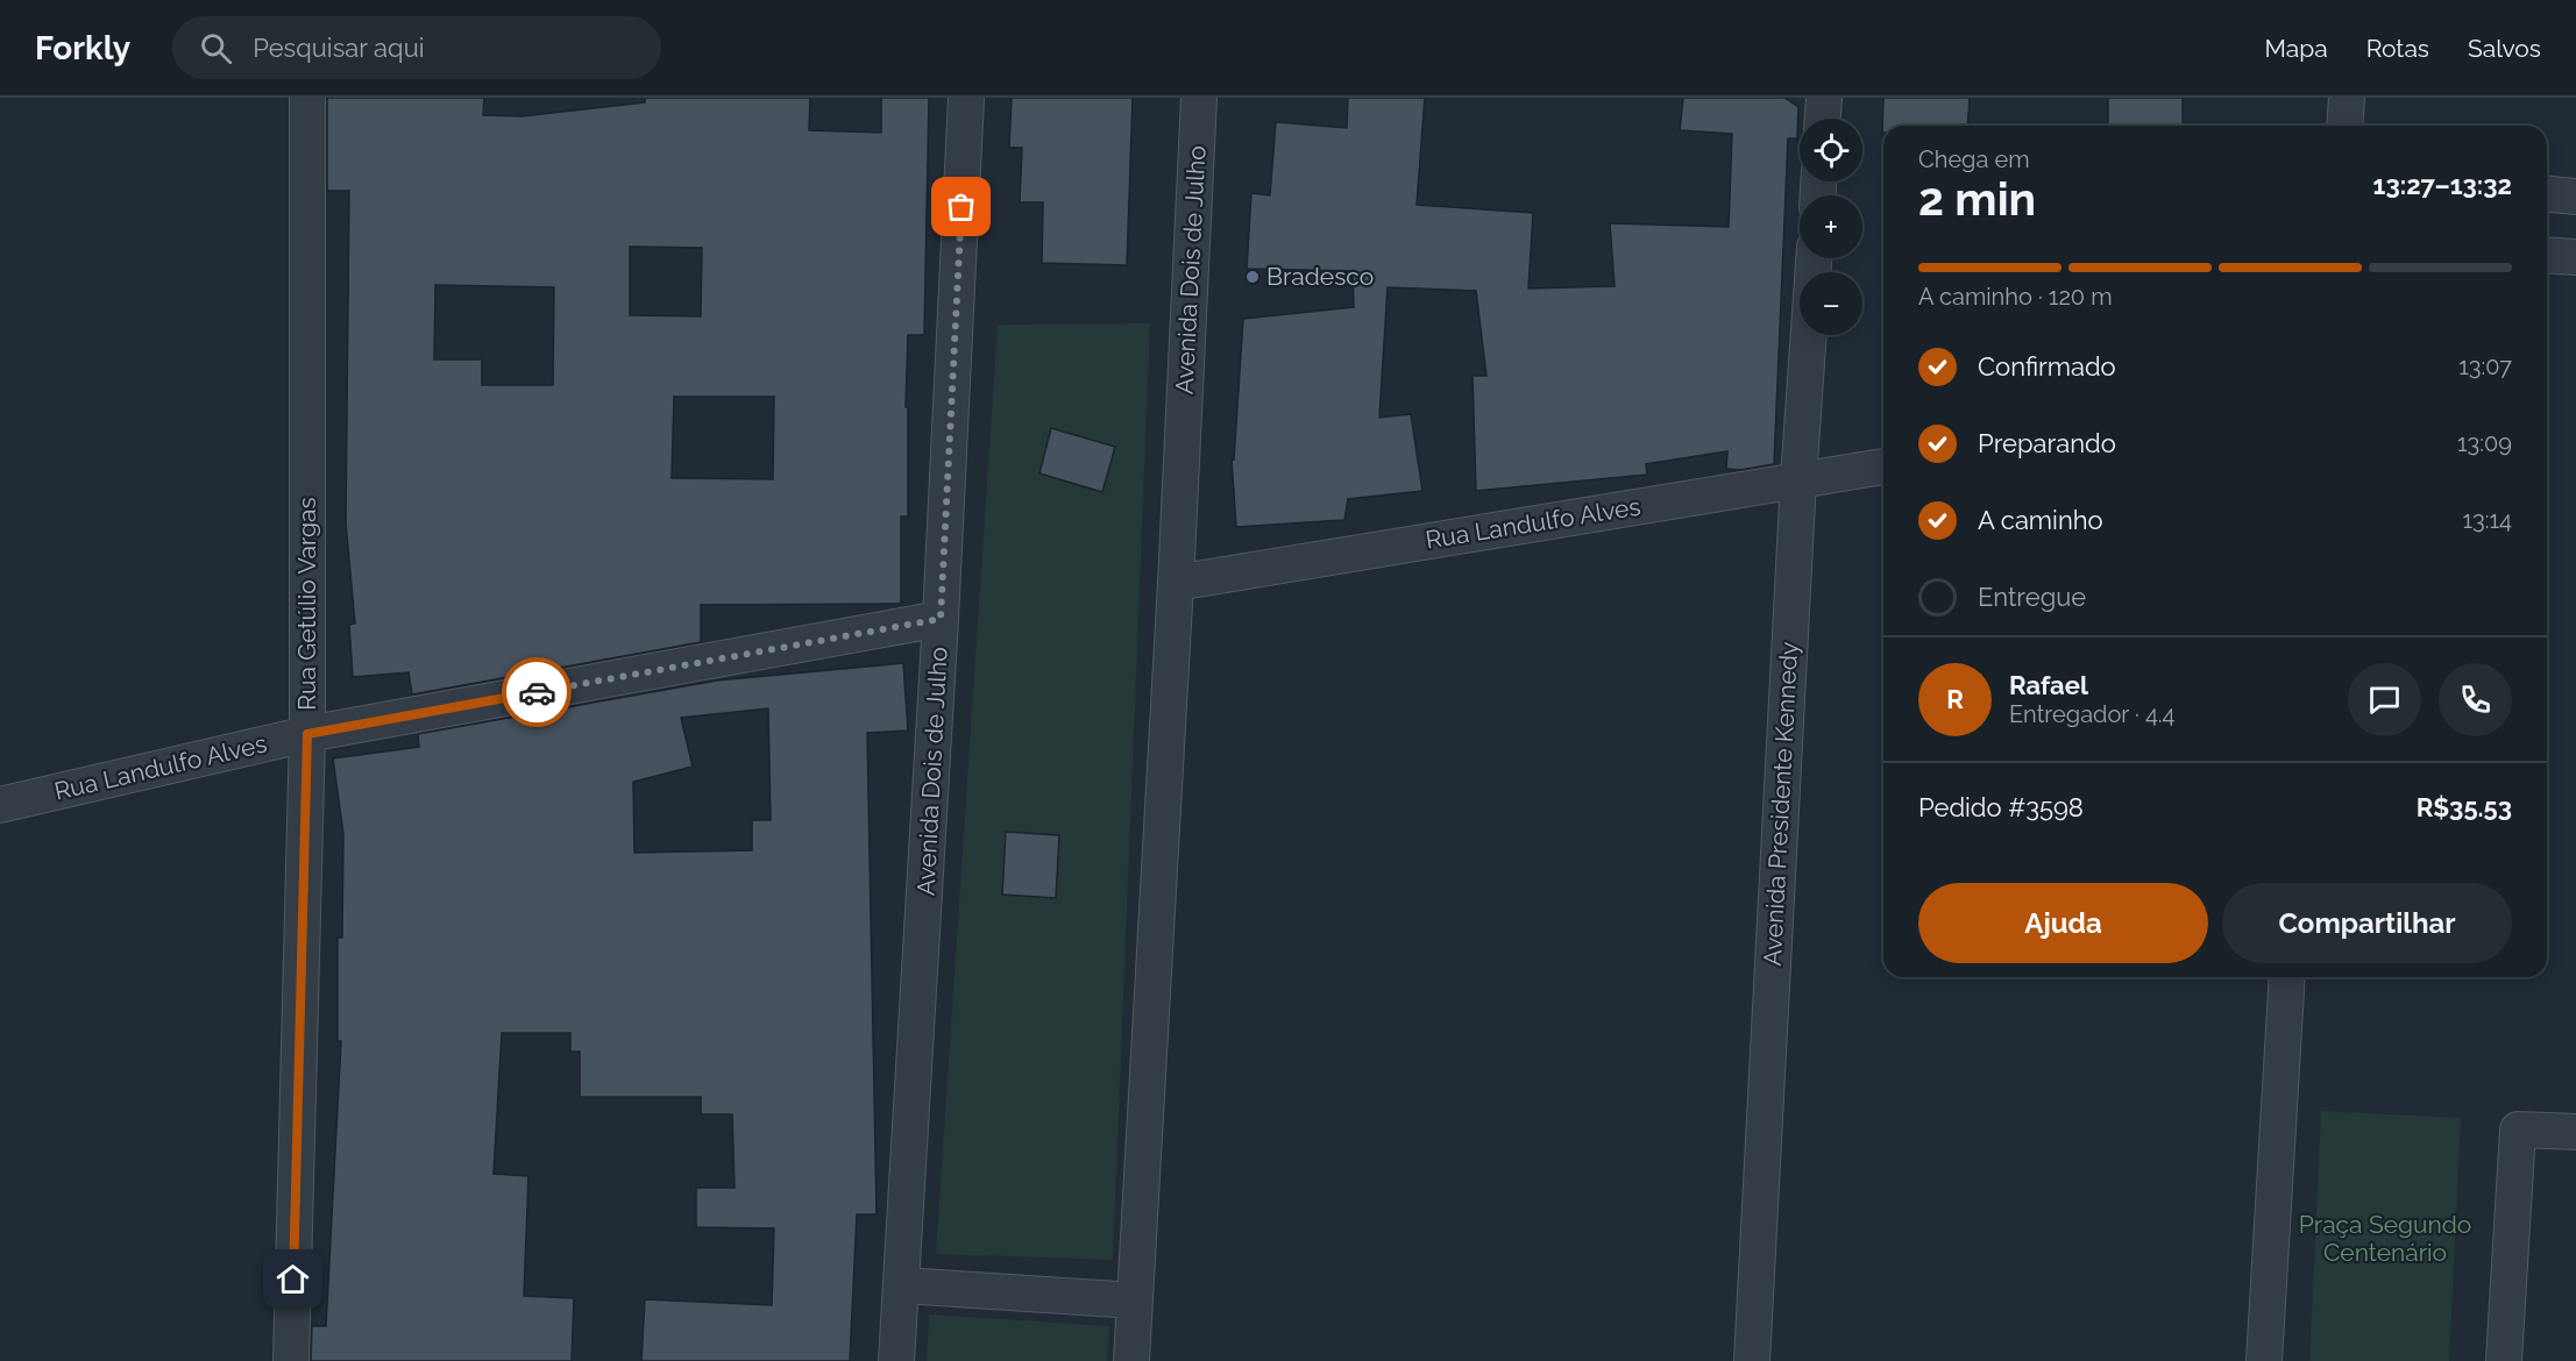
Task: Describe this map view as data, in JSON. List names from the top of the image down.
{
  "streets": {
    "street": [
      "Avenida Dois de Julho",
      "Rua Landulfo Alves",
      "Rua Getúlio Vargas",
      "Avenida Presidente Kennedy"
    ]
  },
  "crossings": [
    ["Avenida Dois de Julho", "Rua Landulfo Alves"],
    ["Rua Landulfo Alves", "Rua Getúlio Vargas"],
    ["Rua Landulfo Alves", "Avenida Presidente Kennedy"]
  ],
  "parks": ["Praça Segundo Centenário"],
  "places": ["Bradesco"],
  "page": {
    "header": "Forkly",
    "search": "Pesquisar aqui",
    "nav": ["Mapa", "Rotas", "Salvos"],
    "map_buttons": ["+", "−"],
    "heading": ["2 min", "Chega em", "13:27–13:32"],
    "panel": [
      "Rafael",
      "Entregador · 4.4",
      "Pedido #3598",
      "R$35.53"
    ],
    "bar": "A caminho · 120 m",
    "list": [
      ["Confirmado", "13:07"],
      ["Preparando", "13:09"],
      ["A caminho", "13:14"],
      "Entregue"
    ],
    "round": "R",
    "buttons": ["Ajuda", "Compartilhar"]
  }
}
